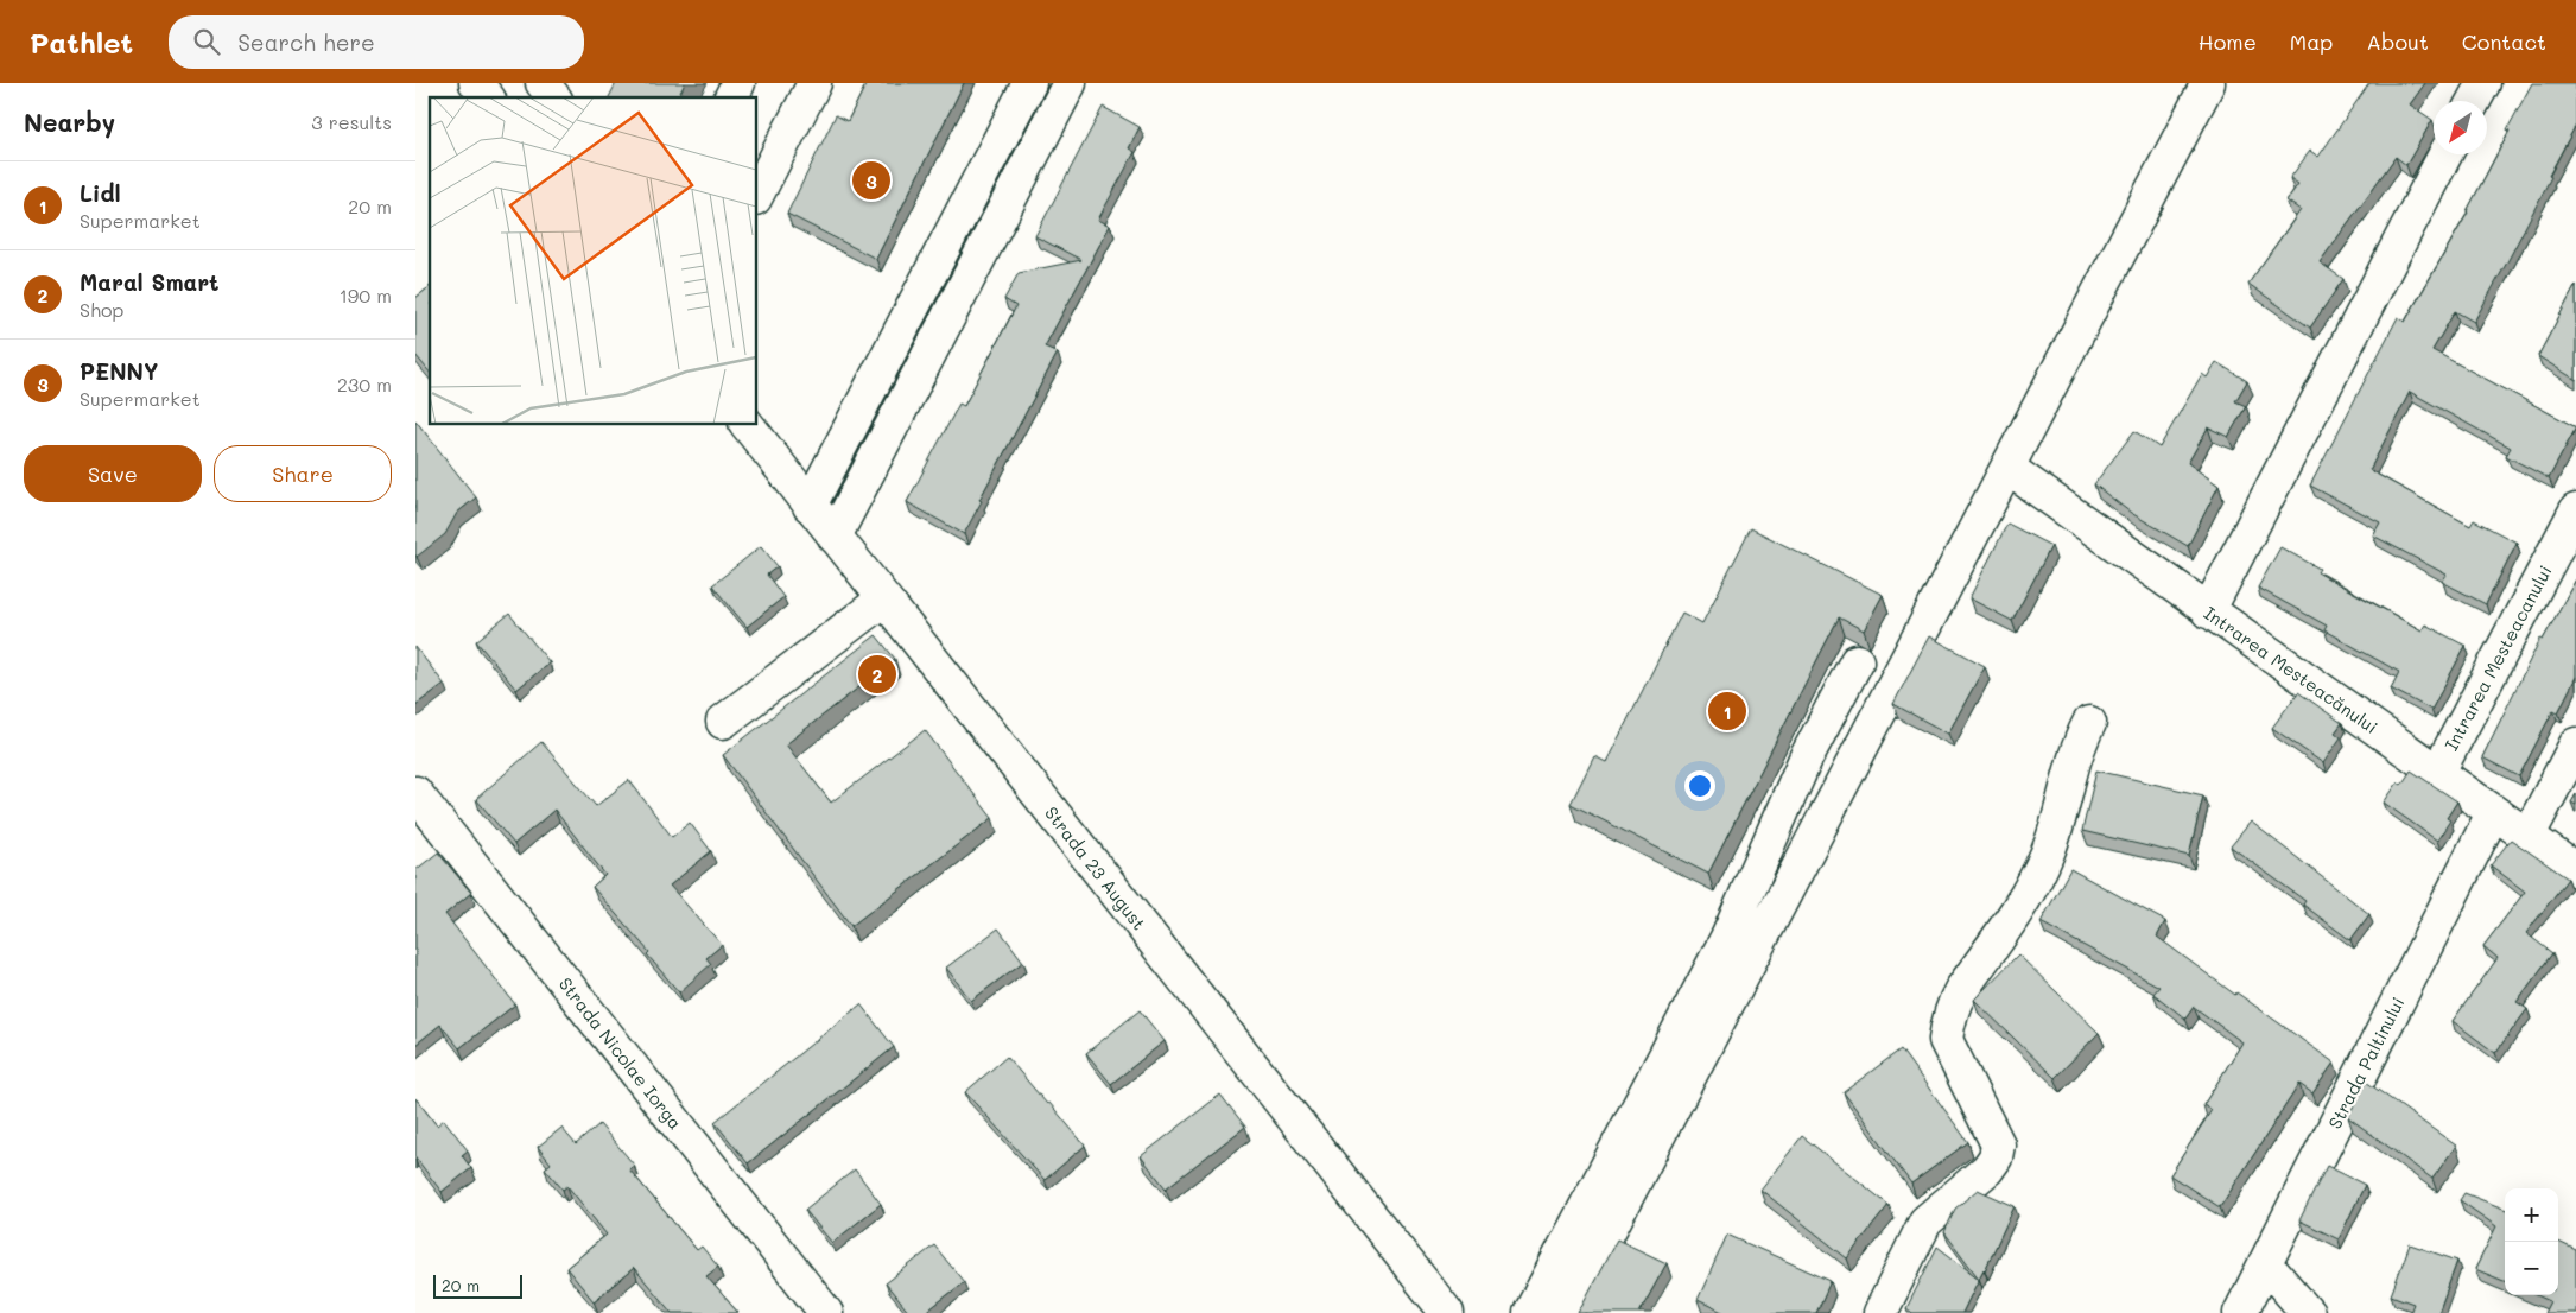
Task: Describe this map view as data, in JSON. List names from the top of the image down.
{
  "streets": {
    "street": [
      "Intrarea Mesteacanului",
      "Intrarea Mesteacănului",
      "Strada 23 August",
      "Strada Nicolae Iorga",
      "Strada Paltinului"
    ]
  },
  "crossings": [
    ["Intrarea Mesteacanului", "Intrarea Mesteacănului"],
    ["Intrarea Mesteacănului", "Strada Paltinului"]
  ],
  "scale_bar": "20 m",
  "north": "bottom left",
  "page": {
    "header": "Pathlet",
    "search": "Search here",
    "nav": [
      "Home",
      "Map",
      "About",
      "Contact"
    ],
    "heading": ["Nearby", "3 results"],
    "pins": ["3", "2", "1"],
    "list": [
      {
        "mark": "1",
        "name": "Lidl",
        "note": "Supermarket",
        "value": "20 m"
      },
      {
        "mark": "2",
        "name": "Maral Smart",
        "note": "Shop",
        "value": "190 m"
      },
      {
        "mark": "3",
        "name": "PENNY",
        "note": "Supermarket",
        "value": "230 m"
      }
    ],
    "buttons": ["Save", "Share"],
    "map_buttons": ["+", "−"],
    "scale": "20 m"
  }
}
